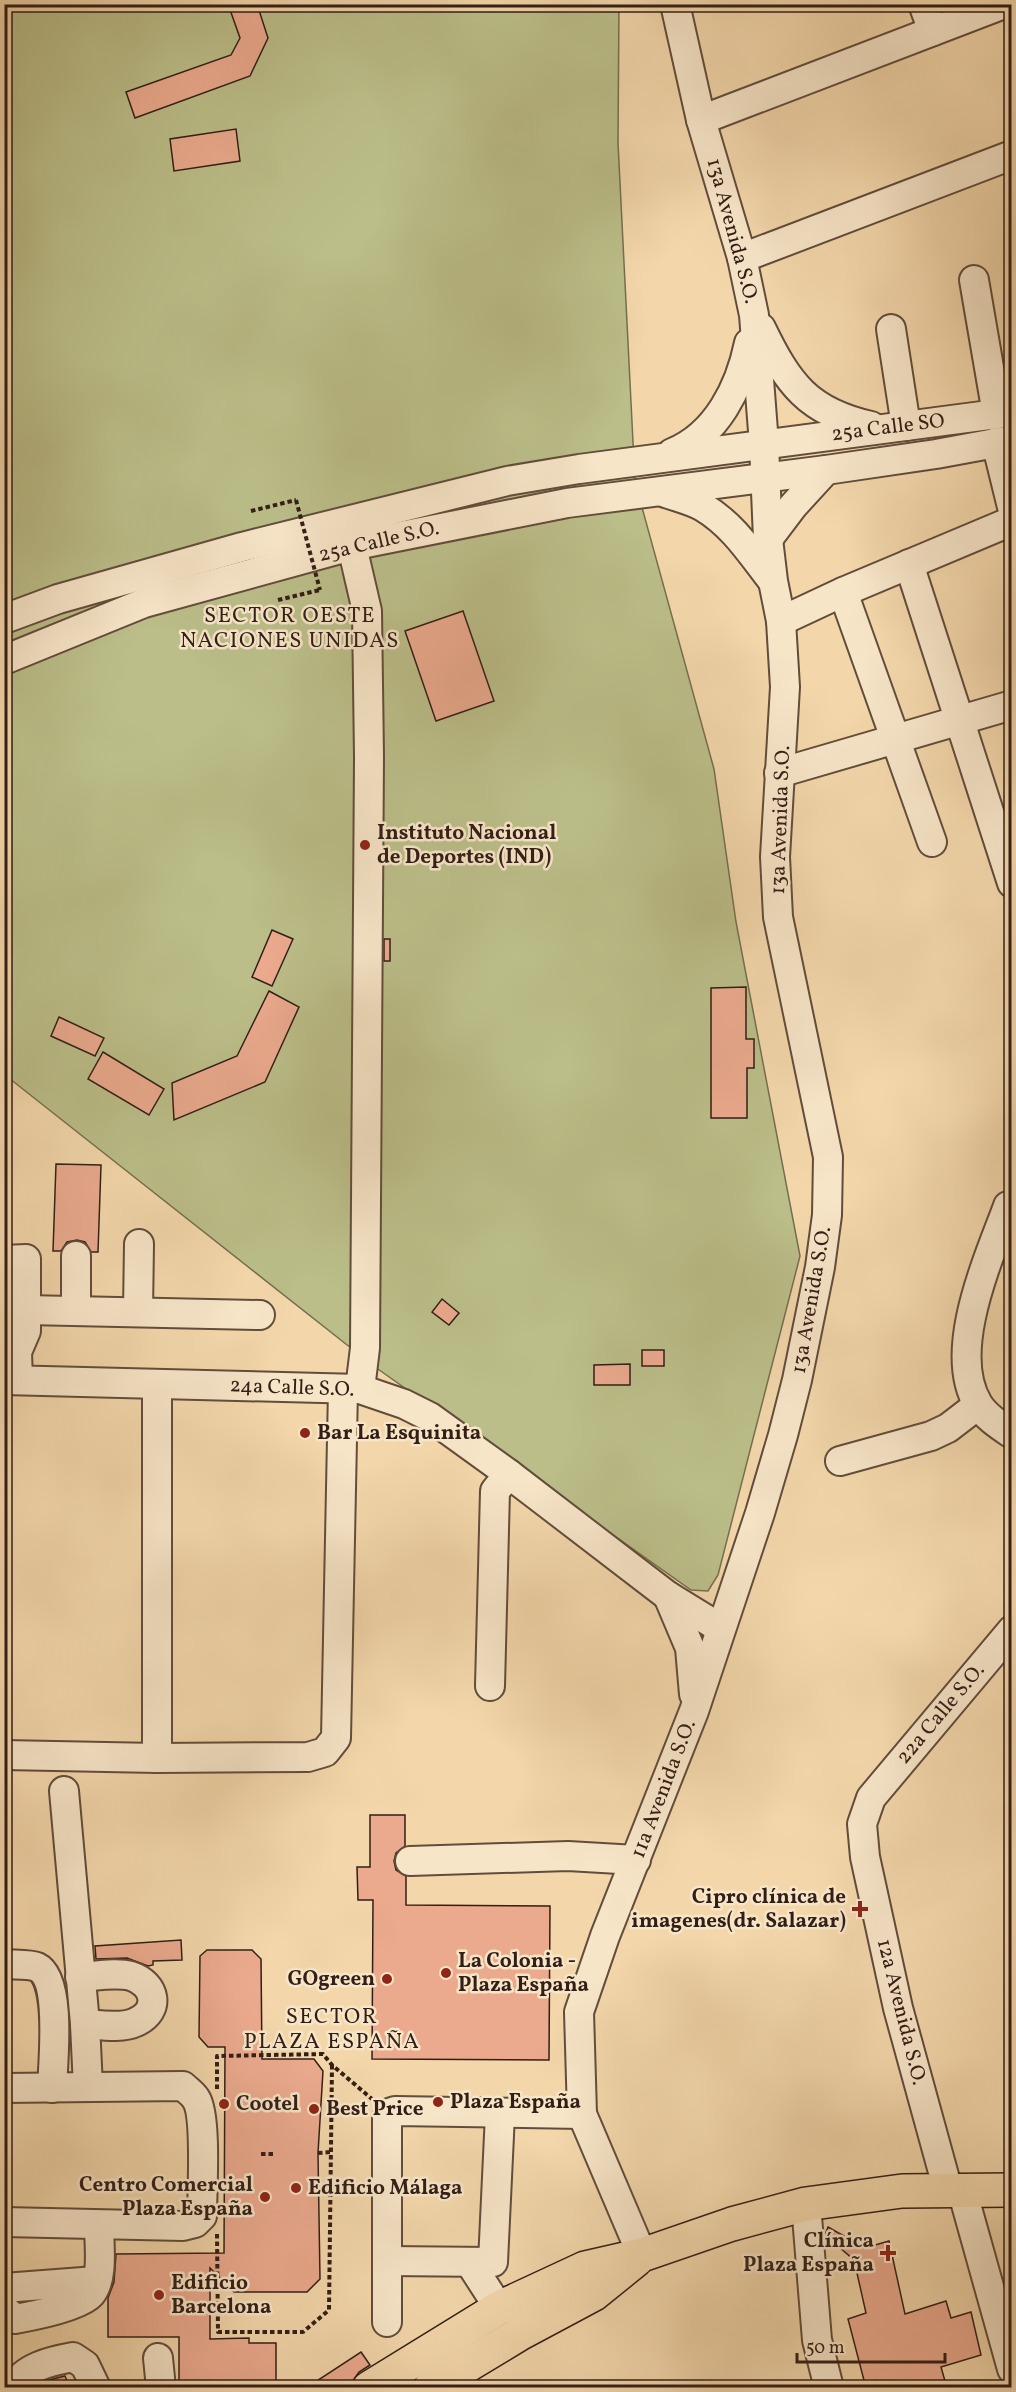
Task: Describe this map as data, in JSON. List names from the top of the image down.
{
  "streets": {
    "street": [
      "13a Avenida S.O.",
      "25a Calle SO",
      "25a Calle S.O.",
      "24a Calle S.O.",
      "22a Calle S.O.",
      "11a Avenida S.O.",
      "12a Avenida S.O."
    ]
  },
  "crossings": [
    ["13a Avenida S.O.", "25a Calle SO"],
    ["13a Avenida S.O.", "25a Calle S.O."],
    ["13a Avenida S.O.", "24a Calle S.O."],
    ["13a Avenida S.O.", "11a Avenida S.O."],
    ["25a Calle SO", "25a Calle S.O."],
    ["24a Calle S.O.", "11a Avenida S.O."],
    ["22a Calle S.O.", "12a Avenida S.O."]
  ],
  "districts": ["SECTOR OESTE NACIONES UNIDAS", "SECTOR PLAZA ESPAÑA"],
  "places": {
    "other": [
      "Instituto Nacional de Deportes (IND)",
      "Bar La Esquinita",
      "La Colonia - Plaza España",
      "GOgreen",
      "Plaza España",
      "Cootel",
      "Best Price",
      "Edificio Málaga",
      "Centro Comercial Plaza España",
      "Edificio Barcelona"
    ],
    "health": ["Cipro clínica de imagenes(dr. Salazar)", "Clínica Plaza España"]
  },
  "scale_bar": "50 m"
}
